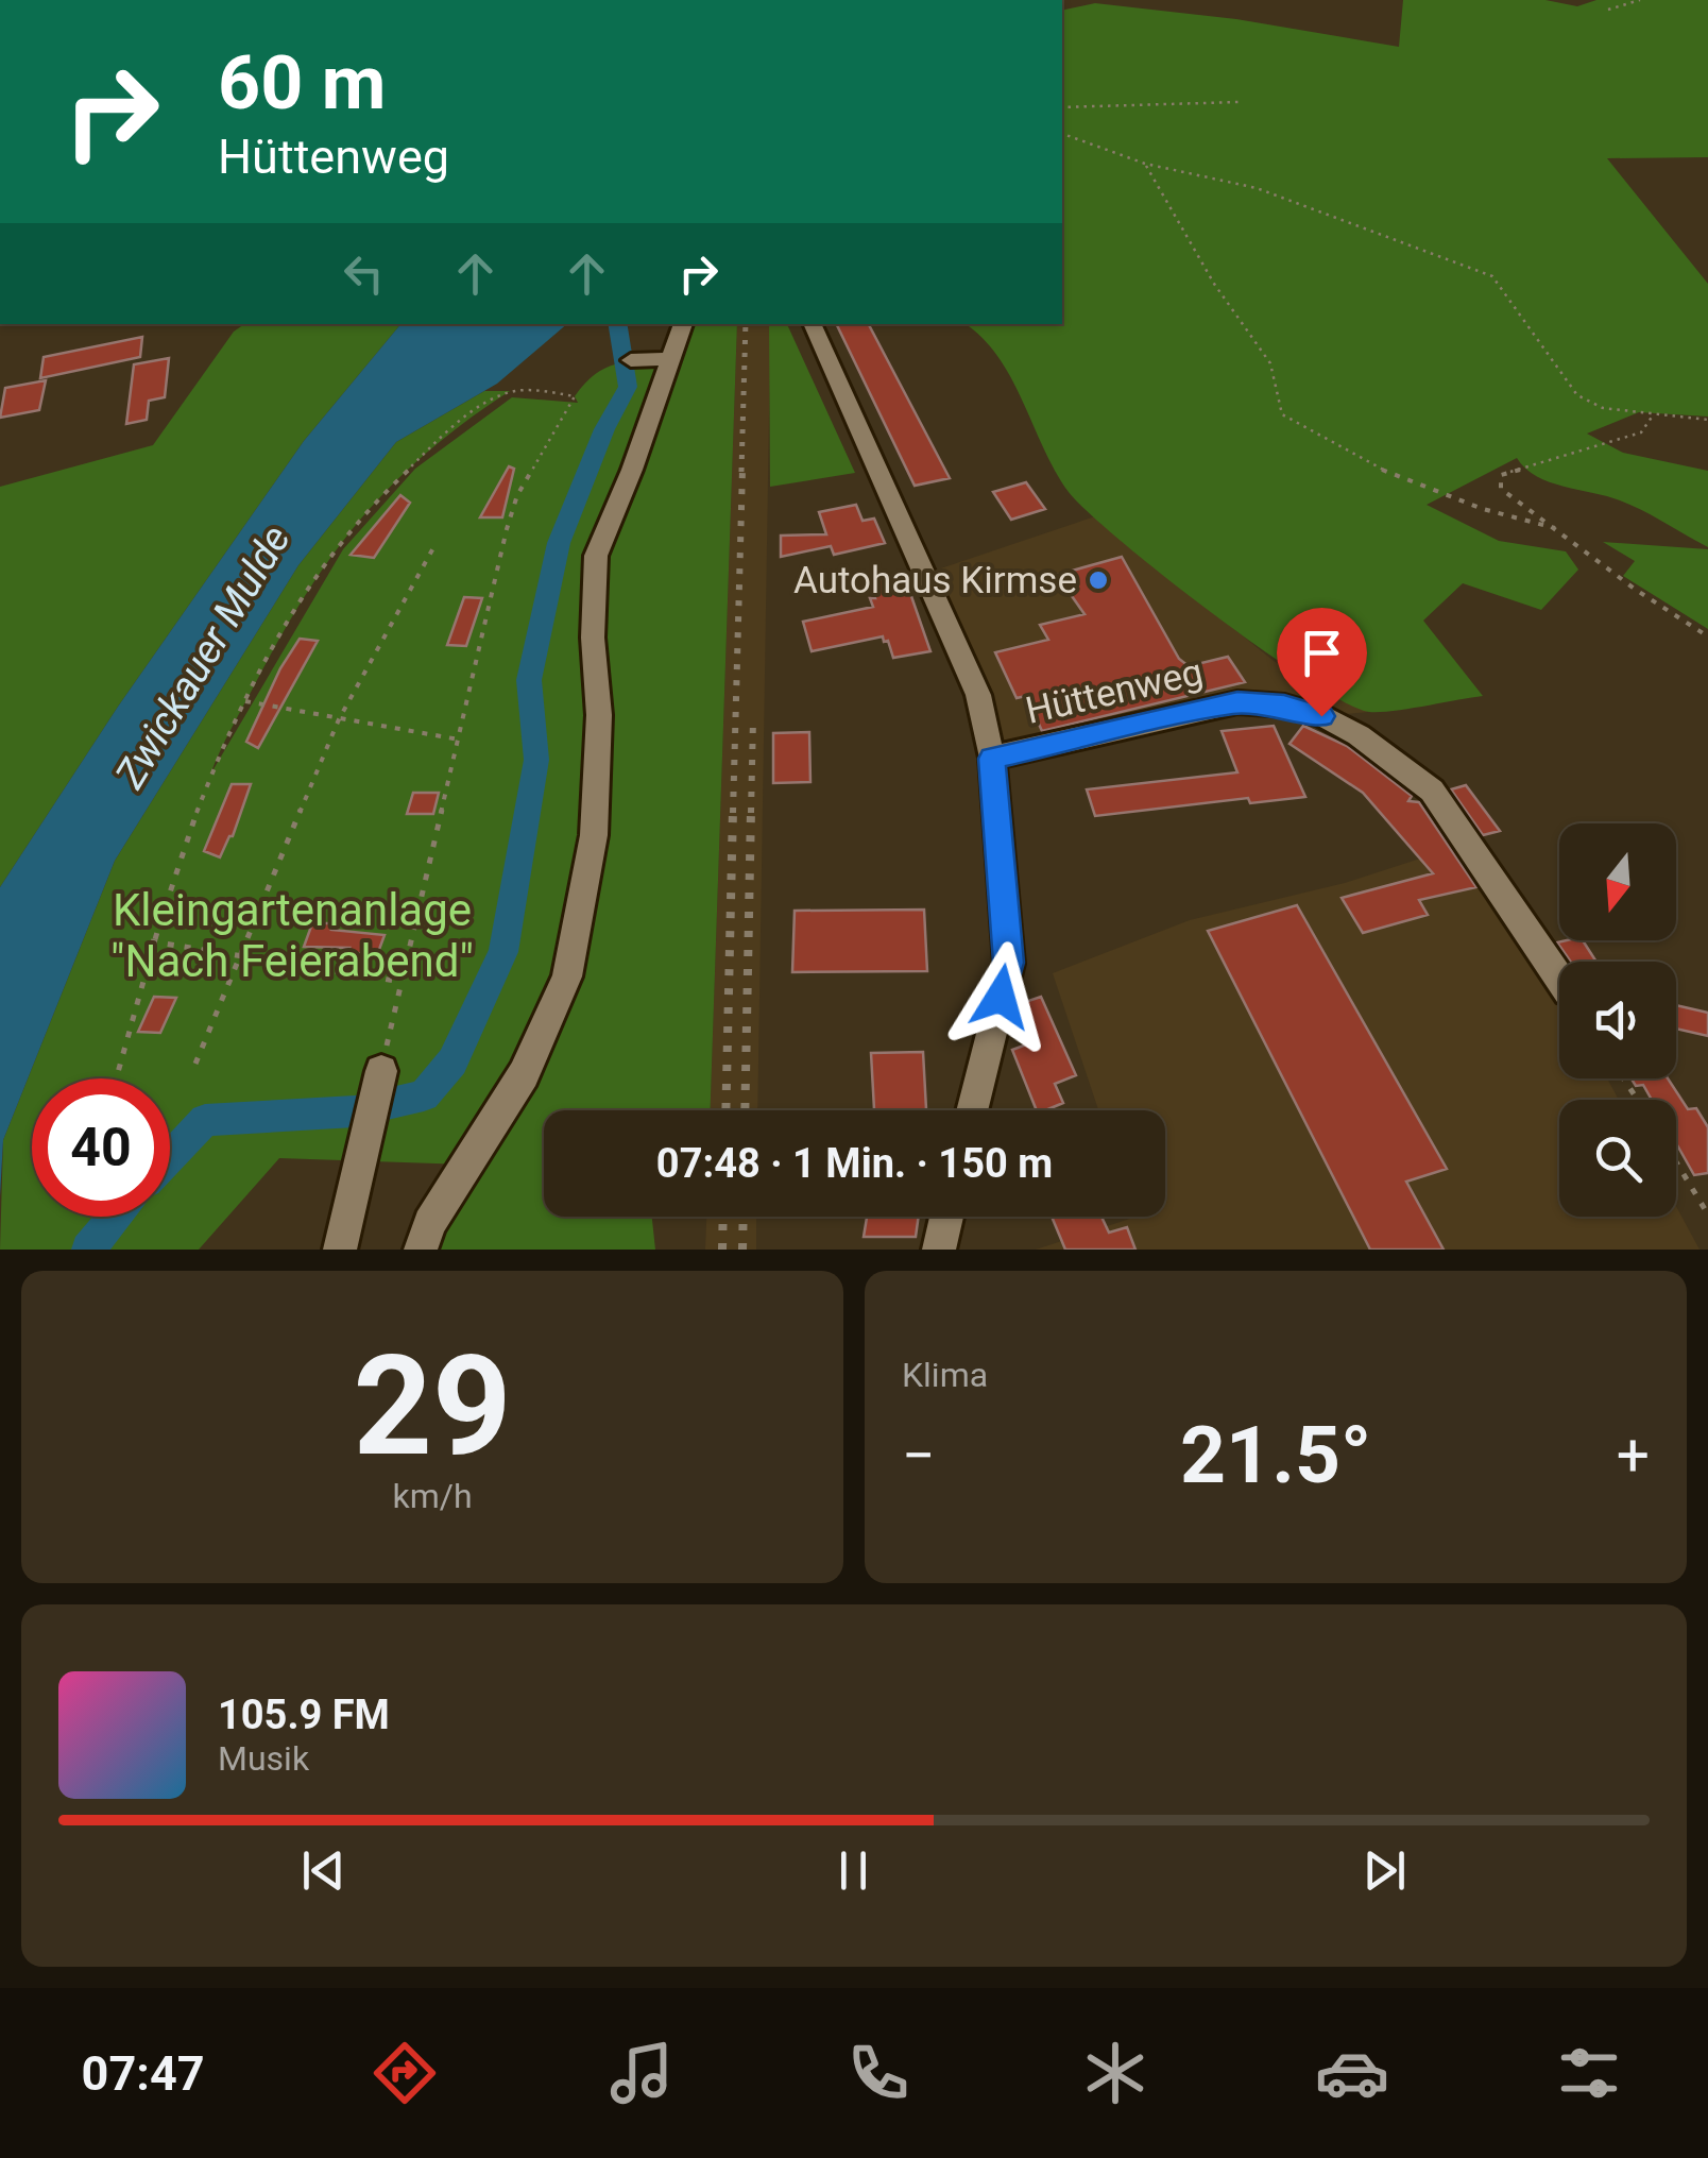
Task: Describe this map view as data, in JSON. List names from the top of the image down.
{
  "streets": {
    "street": ["Hüttenweg"]
  },
  "water": ["Zwickauer Mulde"],
  "parks": ["Kleingartenanlage \"Nach Feierabend\""],
  "places": ["Autohaus Kirmse"],
  "north": "bottom",
  "page": {
    "turn": ["60 m", "Hüttenweg"],
    "limit": "40",
    "trip": "07:48 · 1 Min. · 150 m",
    "tile": [
      ["29", "km/h"],
      "Klima"
    ],
    "heat": ["−", "21.5°", "+"],
    "song": ["105.9 FM", "Musik"],
    "tabs": "07:47"
  }
}
